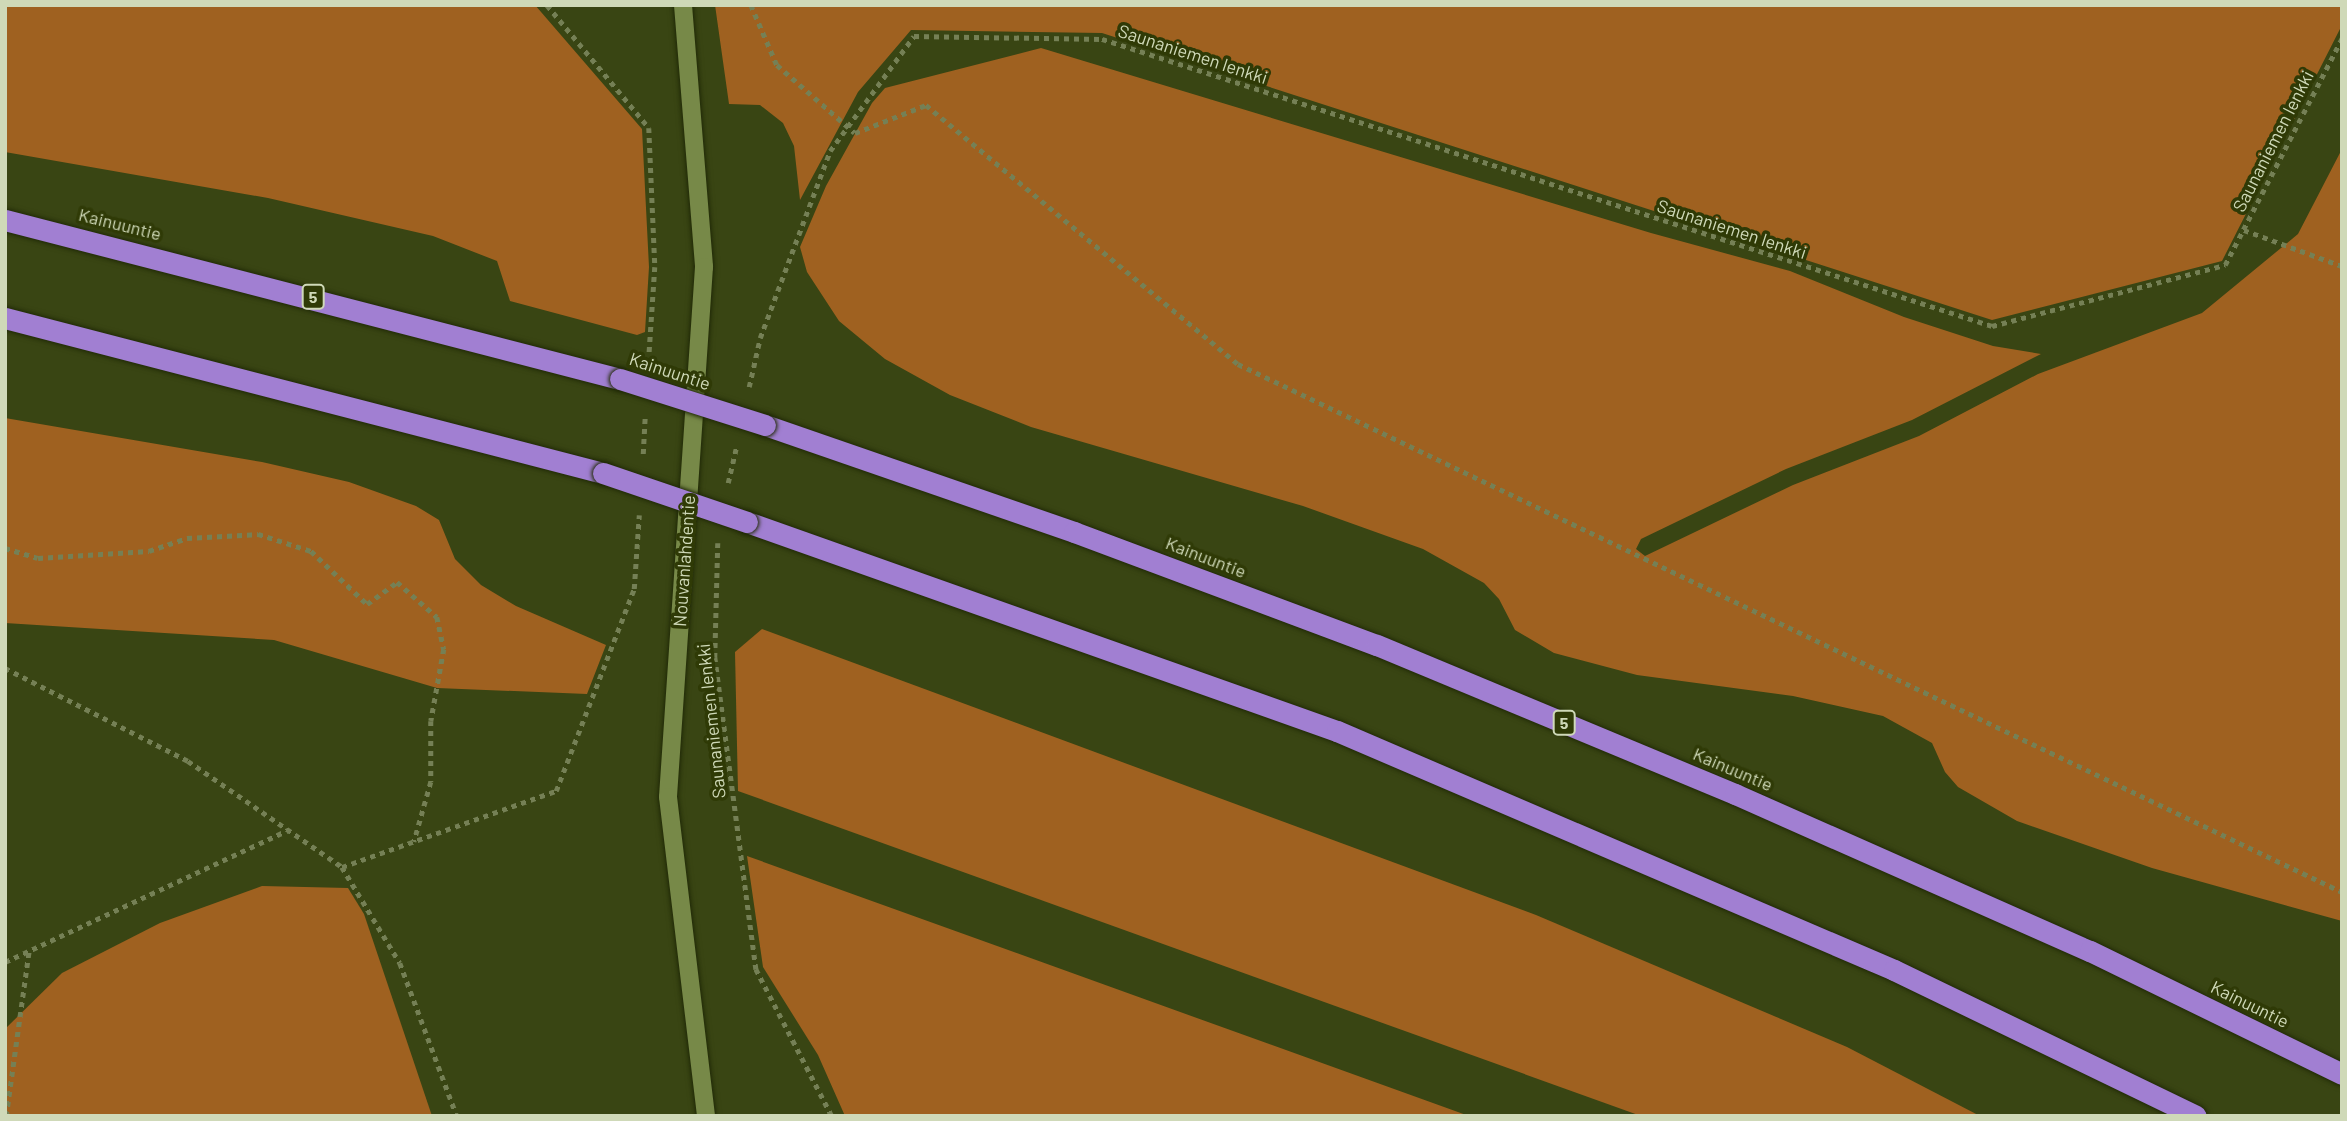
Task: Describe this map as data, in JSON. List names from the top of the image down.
{
  "streets": {
    "highway": ["Kainuuntie", "5"],
    "street": ["Nouvanlahdentie"],
    "path": ["Saunaniemen lenkki"]
  }
}
